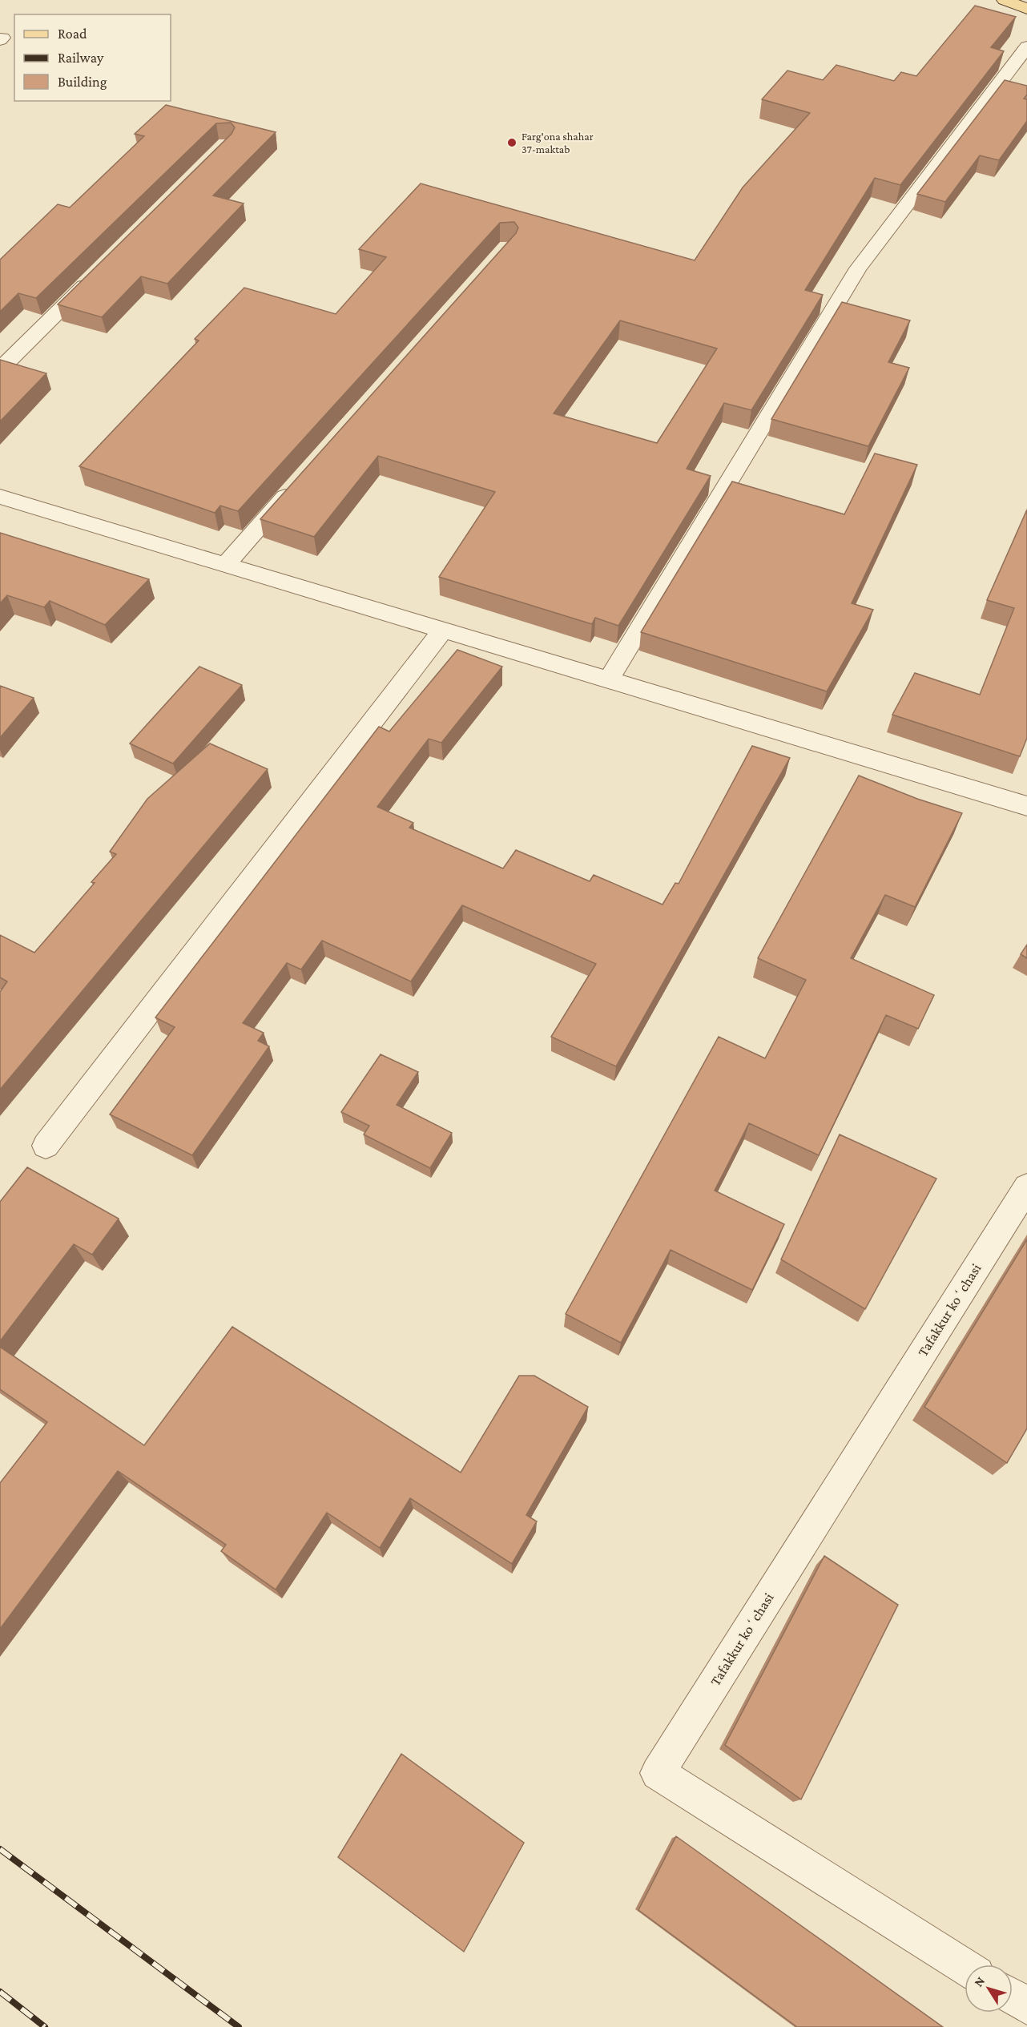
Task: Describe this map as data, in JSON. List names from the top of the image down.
{
  "streets": {
    "street": ["Tafakkur koʻchasi"]
  },
  "places": ["Farg'ona shahar 37-maktab"],
  "legend": ["Road", "Railway", "Building"],
  "north": "top left"
}
